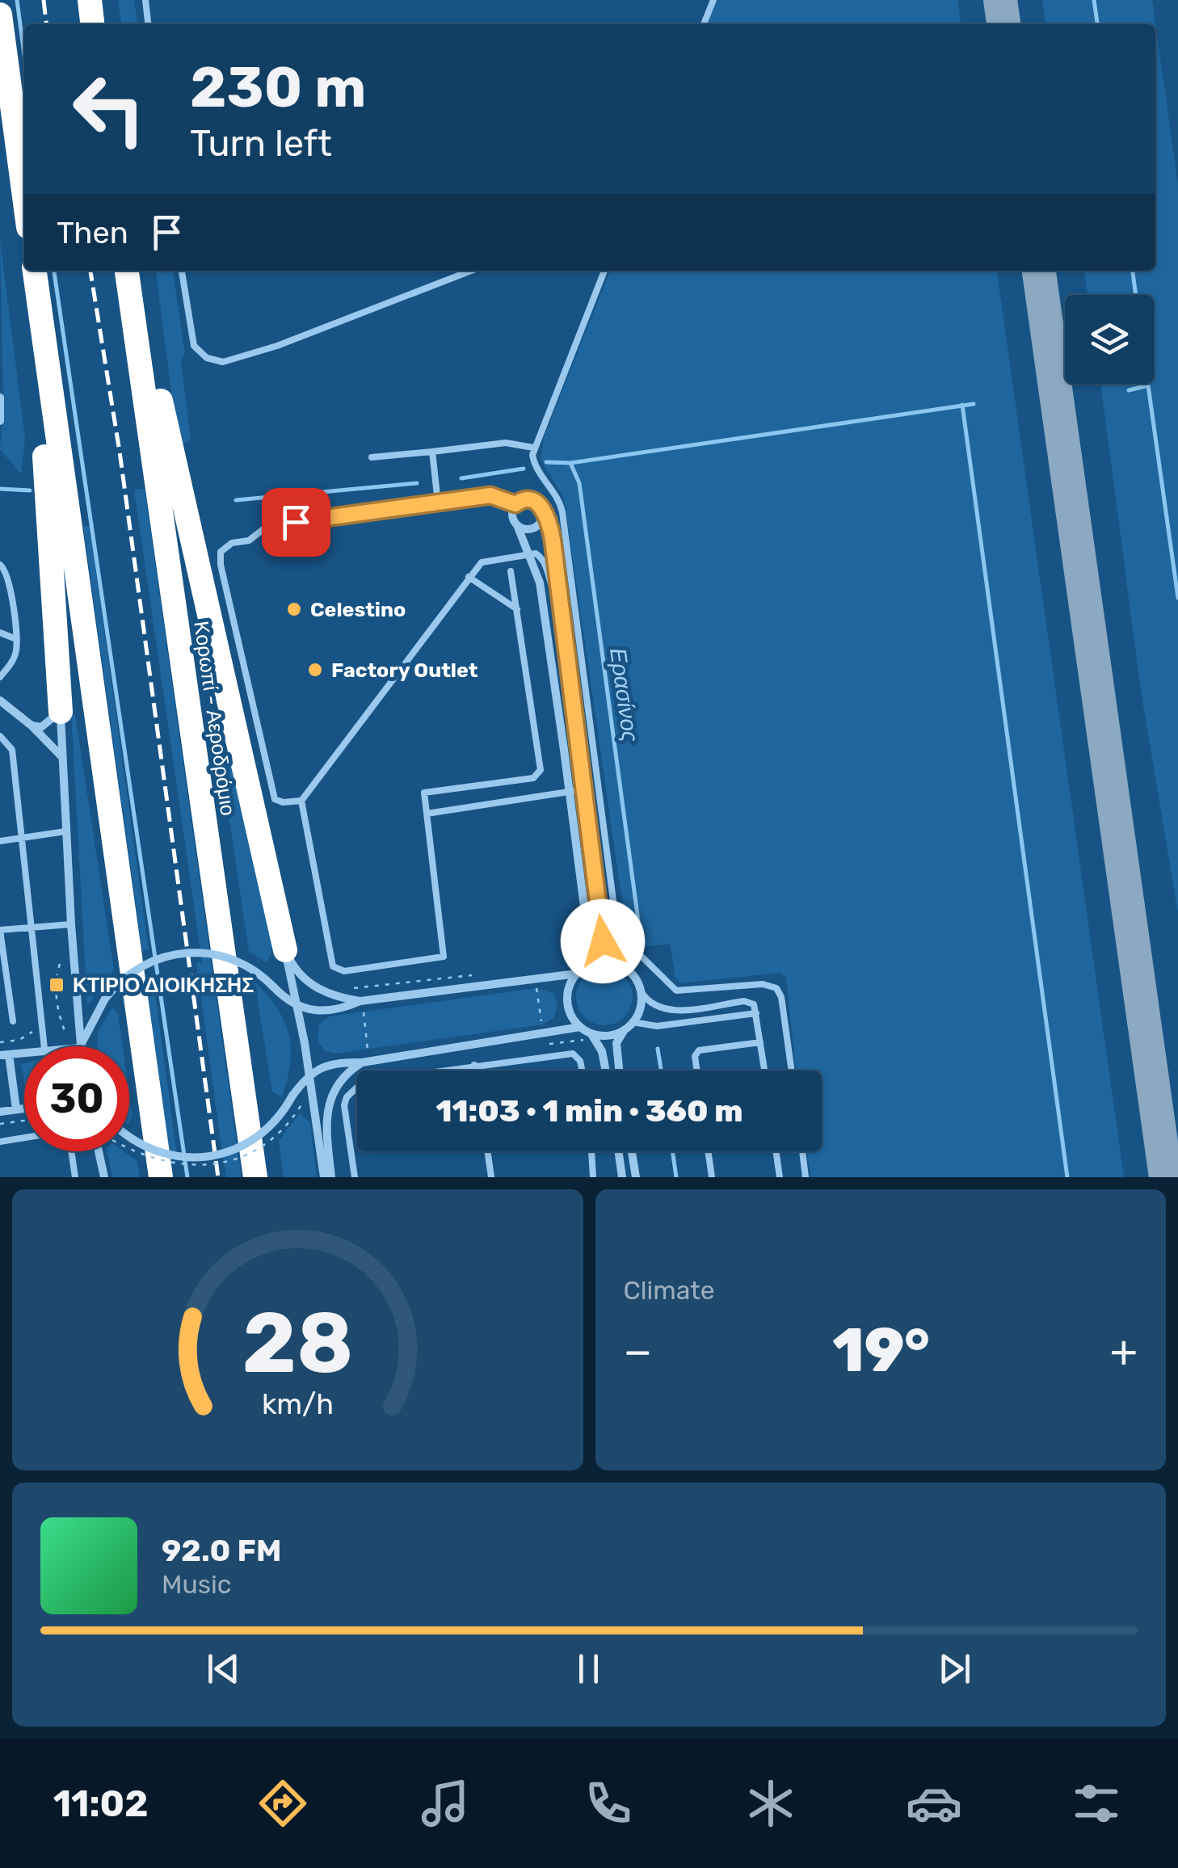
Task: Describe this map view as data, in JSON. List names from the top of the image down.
{
  "streets": {
    "highway": ["Κορωπί - Αεροδρόμιο"]
  },
  "water": ["Ερασίνος"],
  "places": {
    "other": ["Celestino", "Factory Outlet"],
    "transit": ["ΚΤΙΡΙΟ ΔΙΟΙΚΗΣΗΣ"]
  },
  "page": {
    "turn": ["230 m", "Turn left"],
    "then": "Then",
    "limit": "30",
    "trip": "11:03 · 1 min · 360 m",
    "tile": "Climate",
    "heat": ["−", "19°", "+"],
    "song": ["92.0 FM", "Music"],
    "tabs": "11:02",
    "gauge": ["28", "km/h"]
  }
}
